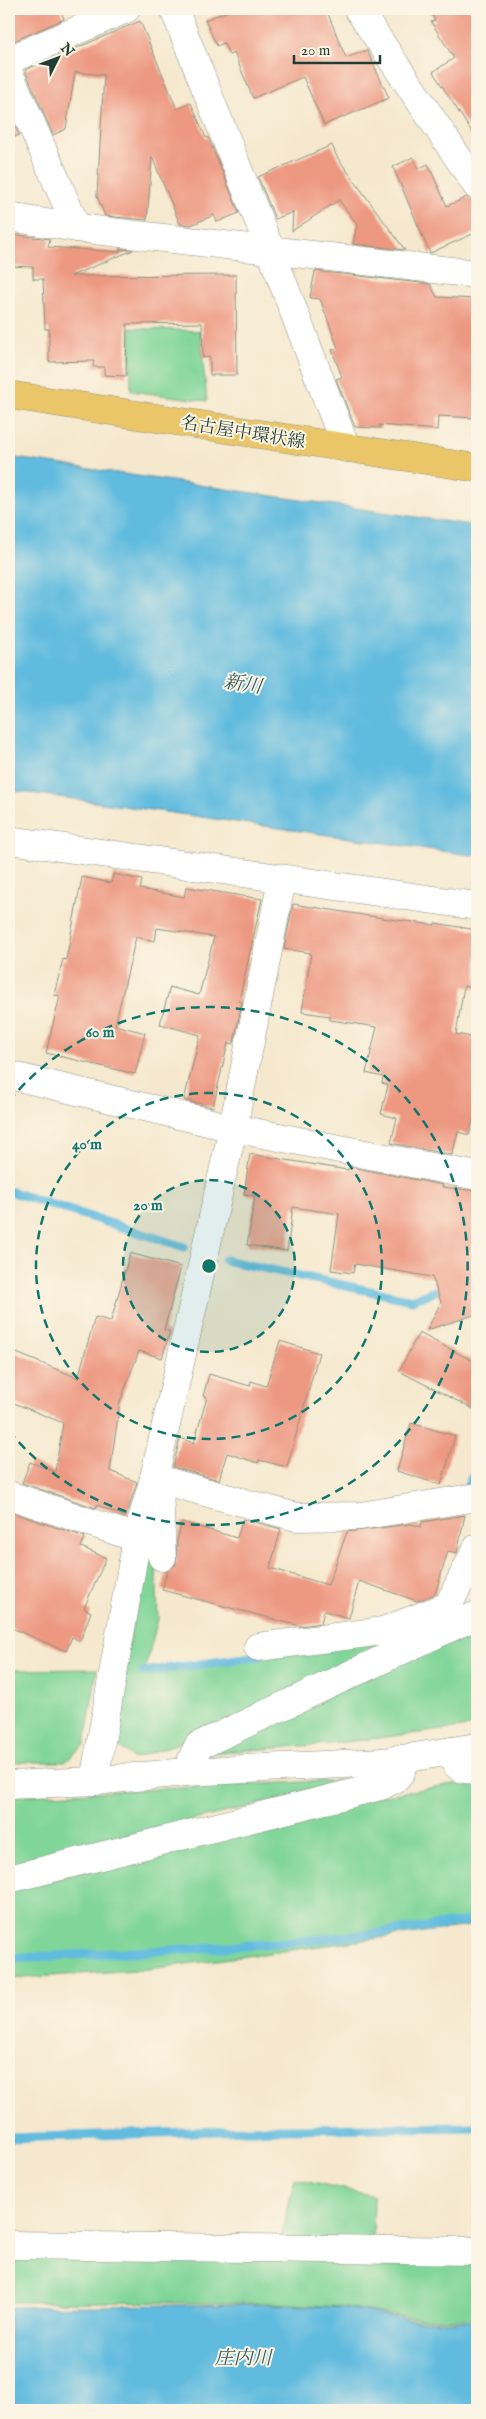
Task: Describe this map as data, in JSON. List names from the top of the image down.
{
  "streets": {
    "main road": ["名古屋中環状線"]
  },
  "water": ["新川", "庄内川"],
  "scale_bar": "20 m",
  "north": "top right",
  "rings": ["60 m", "40 m", "20 m"]
}
